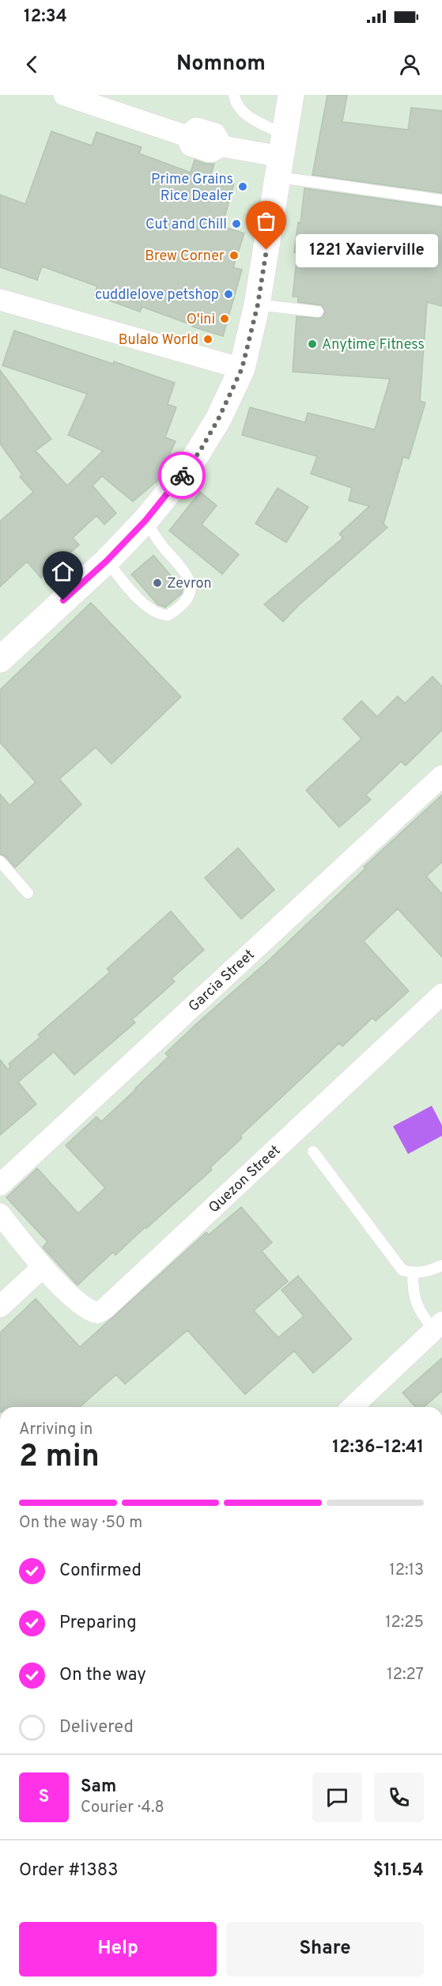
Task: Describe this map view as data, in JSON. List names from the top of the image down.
{
  "streets": {
    "street": ["Garcia Street", "Quezon Street"]
  },
  "places": [
    "Prime Grains Rice Dealer",
    "Cut and Chill",
    "1221 Xavierville",
    "Brew Corner",
    "cuddlelove petshop",
    "O'ini",
    "Bulalo World",
    "Anytime Fitness",
    "Zevron"
  ],
  "page": {
    "status": "12:34",
    "header": "Nomnom",
    "bubble": "1221 Xavierville",
    "heading": ["2 min", "Arriving in", "12:36–12:41"],
    "panel": [
      "Sam",
      "Courier · 4.8",
      "Order #1383",
      "$11.54"
    ],
    "bar": "On the way · 50 m",
    "list": [
      ["Confirmed", "12:13"],
      ["Preparing", "12:25"],
      ["On the way", "12:27"],
      "Delivered"
    ],
    "round": "S",
    "buttons": ["Help", "Share"]
  }
}
